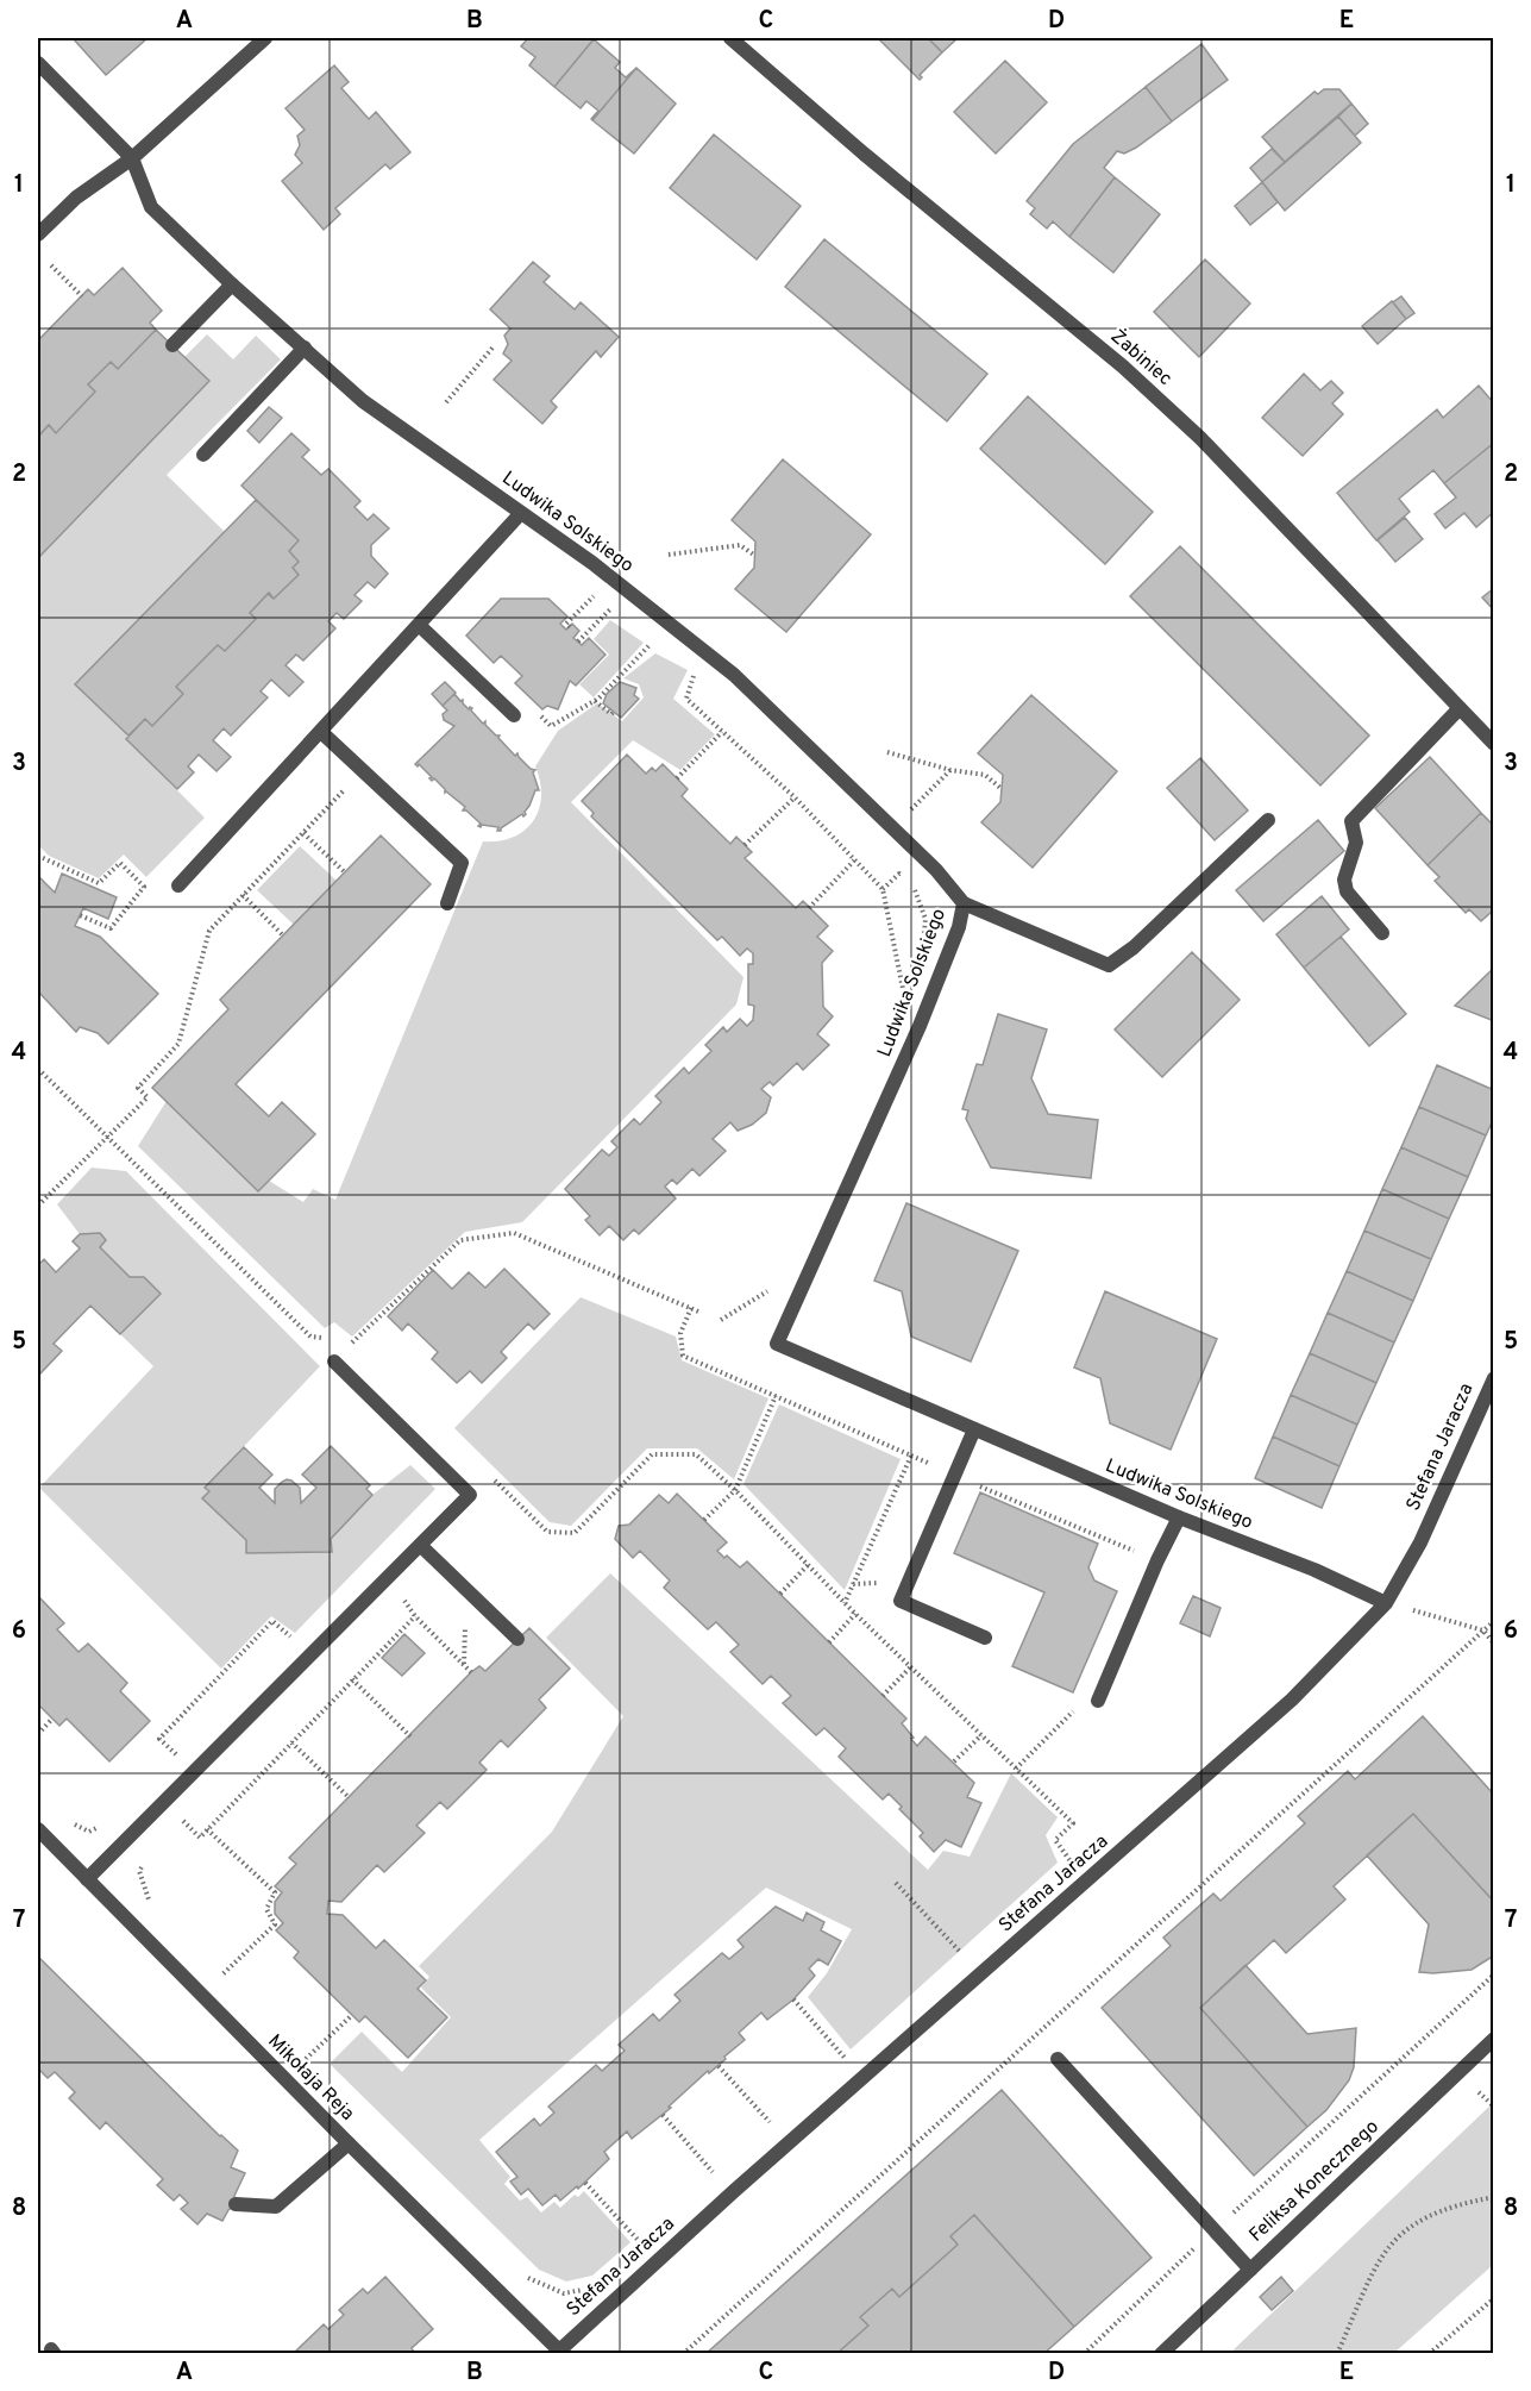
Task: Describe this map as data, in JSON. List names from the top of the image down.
{
  "streets": {
    "street": [
      "Żabiniec",
      "Ludwika Solskiego",
      "Stefana Jaracza",
      "Mikołaja Reja",
      "Feliksa Konecznego"
    ]
  },
  "crossings": [
    ["Ludwika Solskiego", "Stefana Jaracza"],
    ["Stefana Jaracza", "Mikołaja Reja"]
  ],
  "grid": {
    "columns": [
      "A",
      "B",
      "C",
      "D",
      "E"
    ],
    "rows": [
      "1",
      "2",
      "3",
      "4",
      "5",
      "6",
      "7",
      "8"
    ]
  }
}
